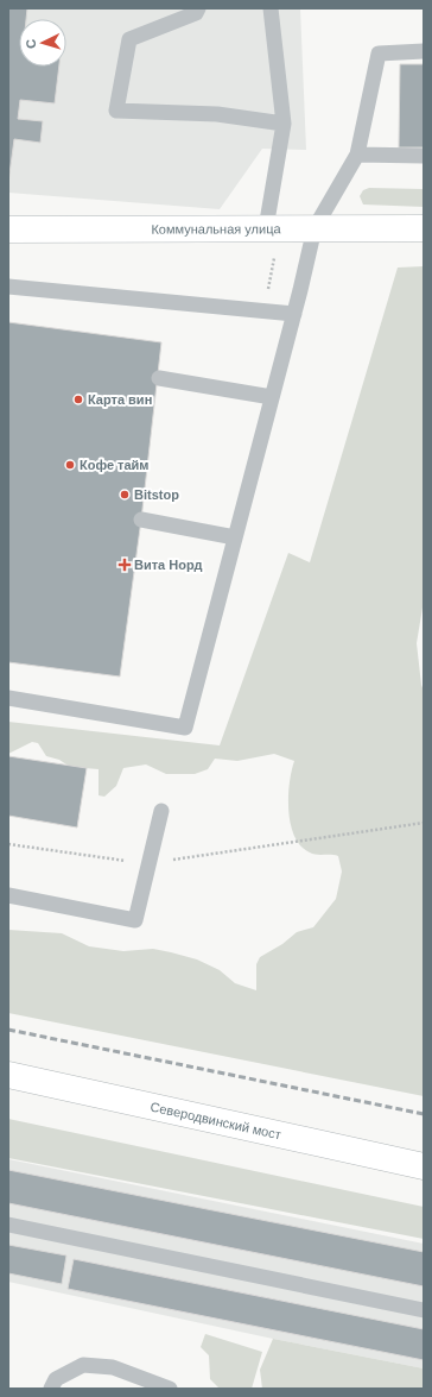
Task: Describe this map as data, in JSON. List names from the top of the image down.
{
  "streets": {
    "main road": ["Коммунальная улица", "Северодвинский мост"]
  },
  "places": {
    "other": ["Карта вин", "Кофе тайм", "Bitstop"],
    "health": ["Вита Норд"]
  },
  "north": "left"
}
